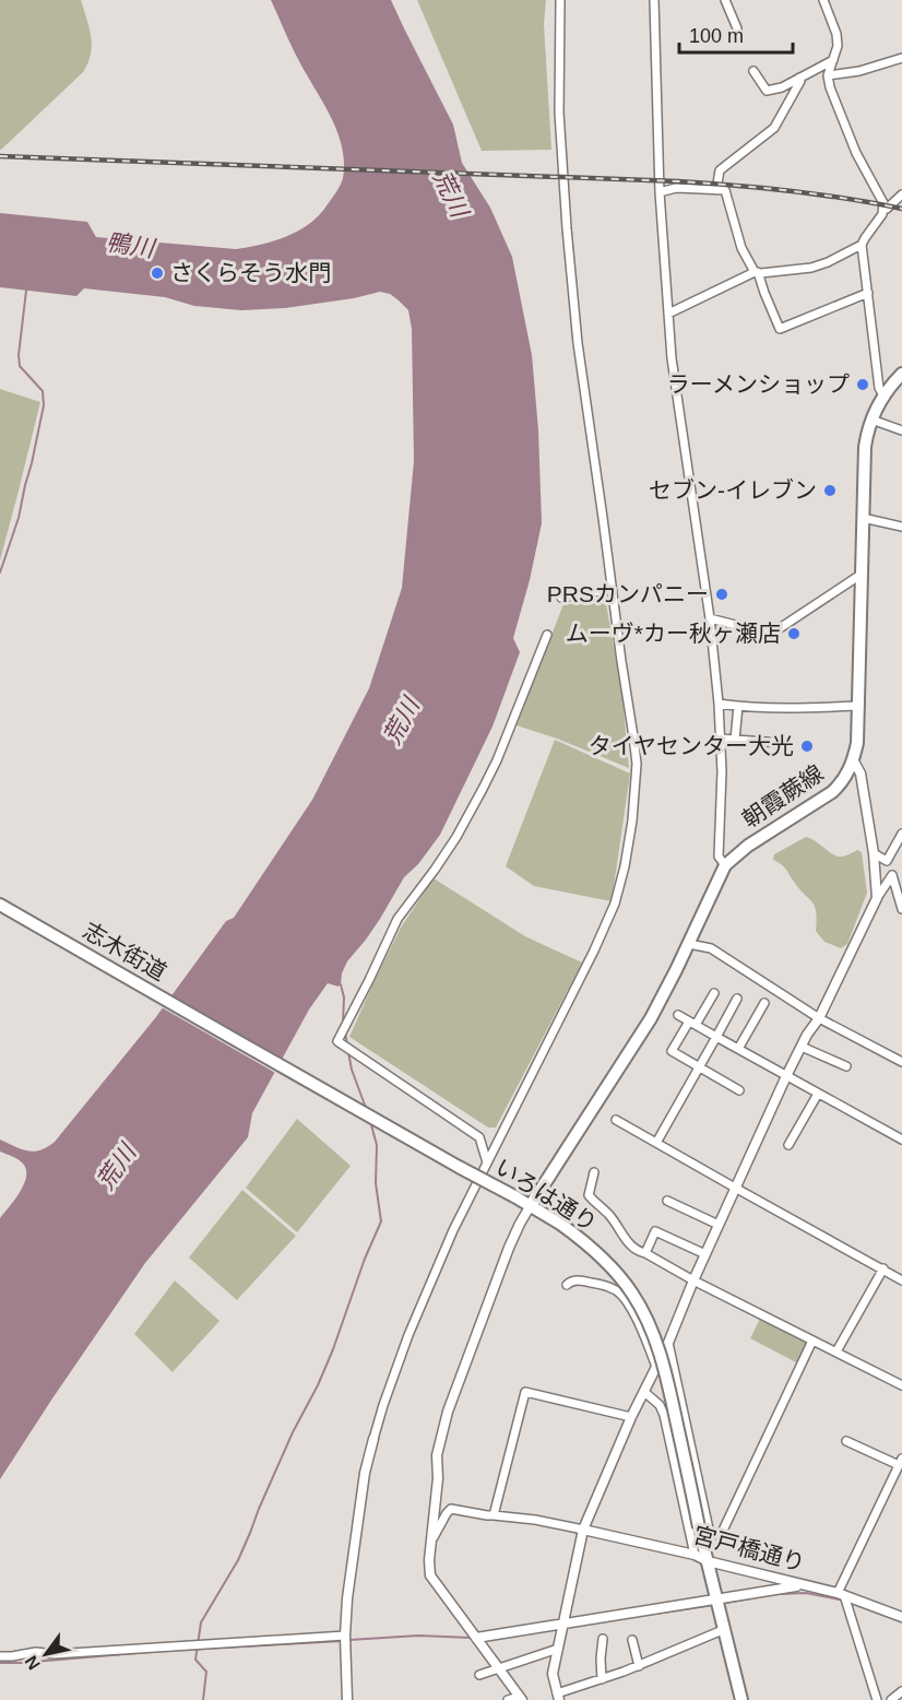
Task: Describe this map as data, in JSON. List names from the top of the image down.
{
  "streets": {
    "main road": ["朝霞蕨線", "志木街道", "いろは通り"],
    "street": ["宮戸橋通り"]
  },
  "crossings": [
    ["朝霞蕨線", "いろは通り"],
    ["志木街道", "いろは通り"],
    ["いろは通り", "宮戸橋通り"]
  ],
  "water": ["荒川", "鴨川"],
  "places": [
    "さくらそう水門",
    "ラーメンショップ",
    "セブン-イレブン",
    "PRSカンパニー",
    "ムーヴ*カー秋ヶ瀬店",
    "タイヤセンター大光"
  ],
  "scale_bar": "100 m",
  "north": "bottom left"
}
